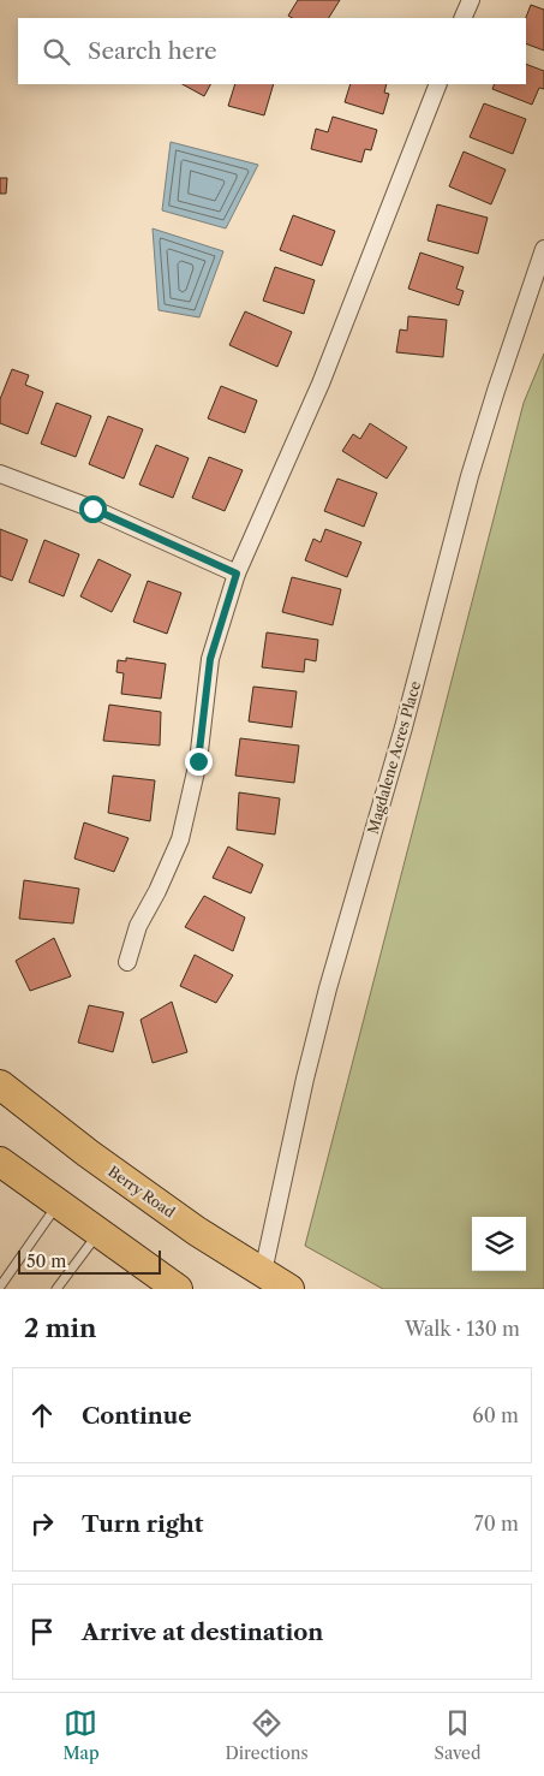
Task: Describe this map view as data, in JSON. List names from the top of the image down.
{
  "streets": {
    "highway": ["Berry Road"],
    "street": ["Magdalene Acres Place"]
  },
  "crossings": [
    ["Magdalene Acres Place", "Berry Road"]
  ],
  "scale_bar": "50 m",
  "page": {
    "search": "Search here",
    "scale": "50 m",
    "heading": ["2 min", "Walk · 130 m"],
    "list": [
      ["Continue", "60 m"],
      ["Turn right", "70 m"],
      "Arrive at destination"
    ],
    "nav": ["Map", "Directions", "Saved"]
  }
}
